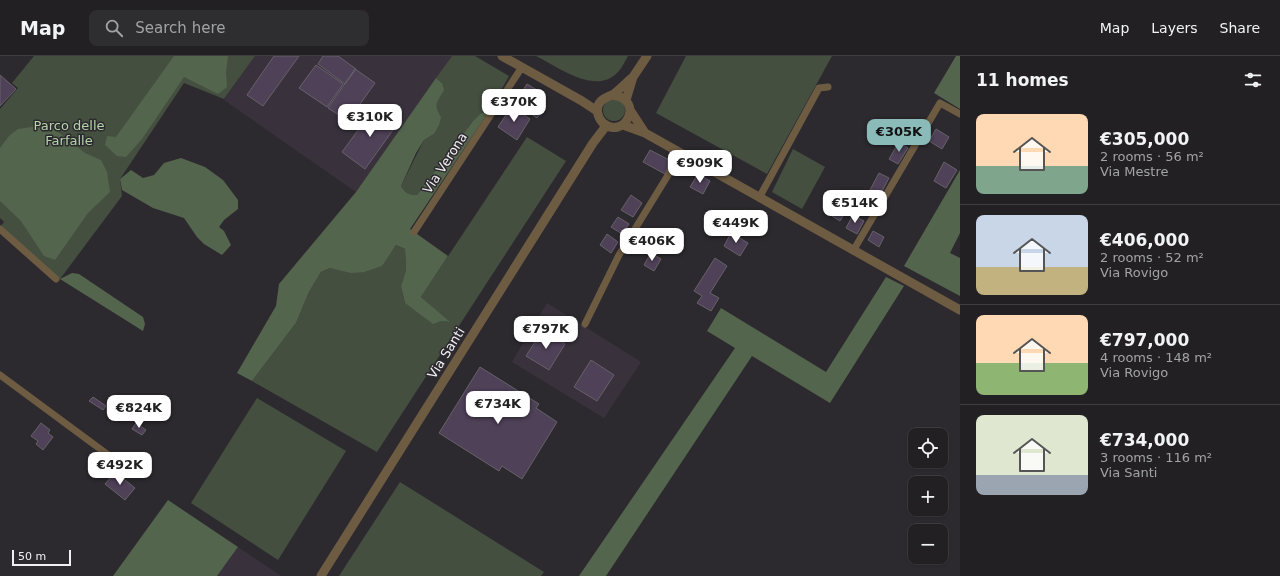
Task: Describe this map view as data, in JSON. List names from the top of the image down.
{
  "streets": {
    "street": ["Via Verona", "Via Santi"]
  },
  "parks": ["Parco delle Farfalle"],
  "scale_bar": "50 m",
  "page": {
    "header": "Map",
    "search": "Search here",
    "nav": ["Map", "Layers", "Share"],
    "heading": "11 homes",
    "price": [
      "€370K",
      "€310K",
      "€305K",
      "€909K",
      "€514K",
      "€449K",
      "€406K",
      "€797K",
      "€734K",
      "€824K",
      "€492K"
    ],
    "list": [
      {
        "name": "€305,000",
        "note": "2 rooms · 56 m² · Via Mestre"
      },
      {
        "name": "€406,000",
        "note": "2 rooms · 52 m² · Via Rovigo"
      },
      {
        "name": "€797,000",
        "note": "4 rooms · 148 m² · Via Rovigo"
      },
      {
        "name": "€734,000",
        "note": "3 rooms · 116 m² · Via Santi"
      }
    ],
    "map_buttons": ["+", "−"],
    "scale": "50 m"
  }
}
